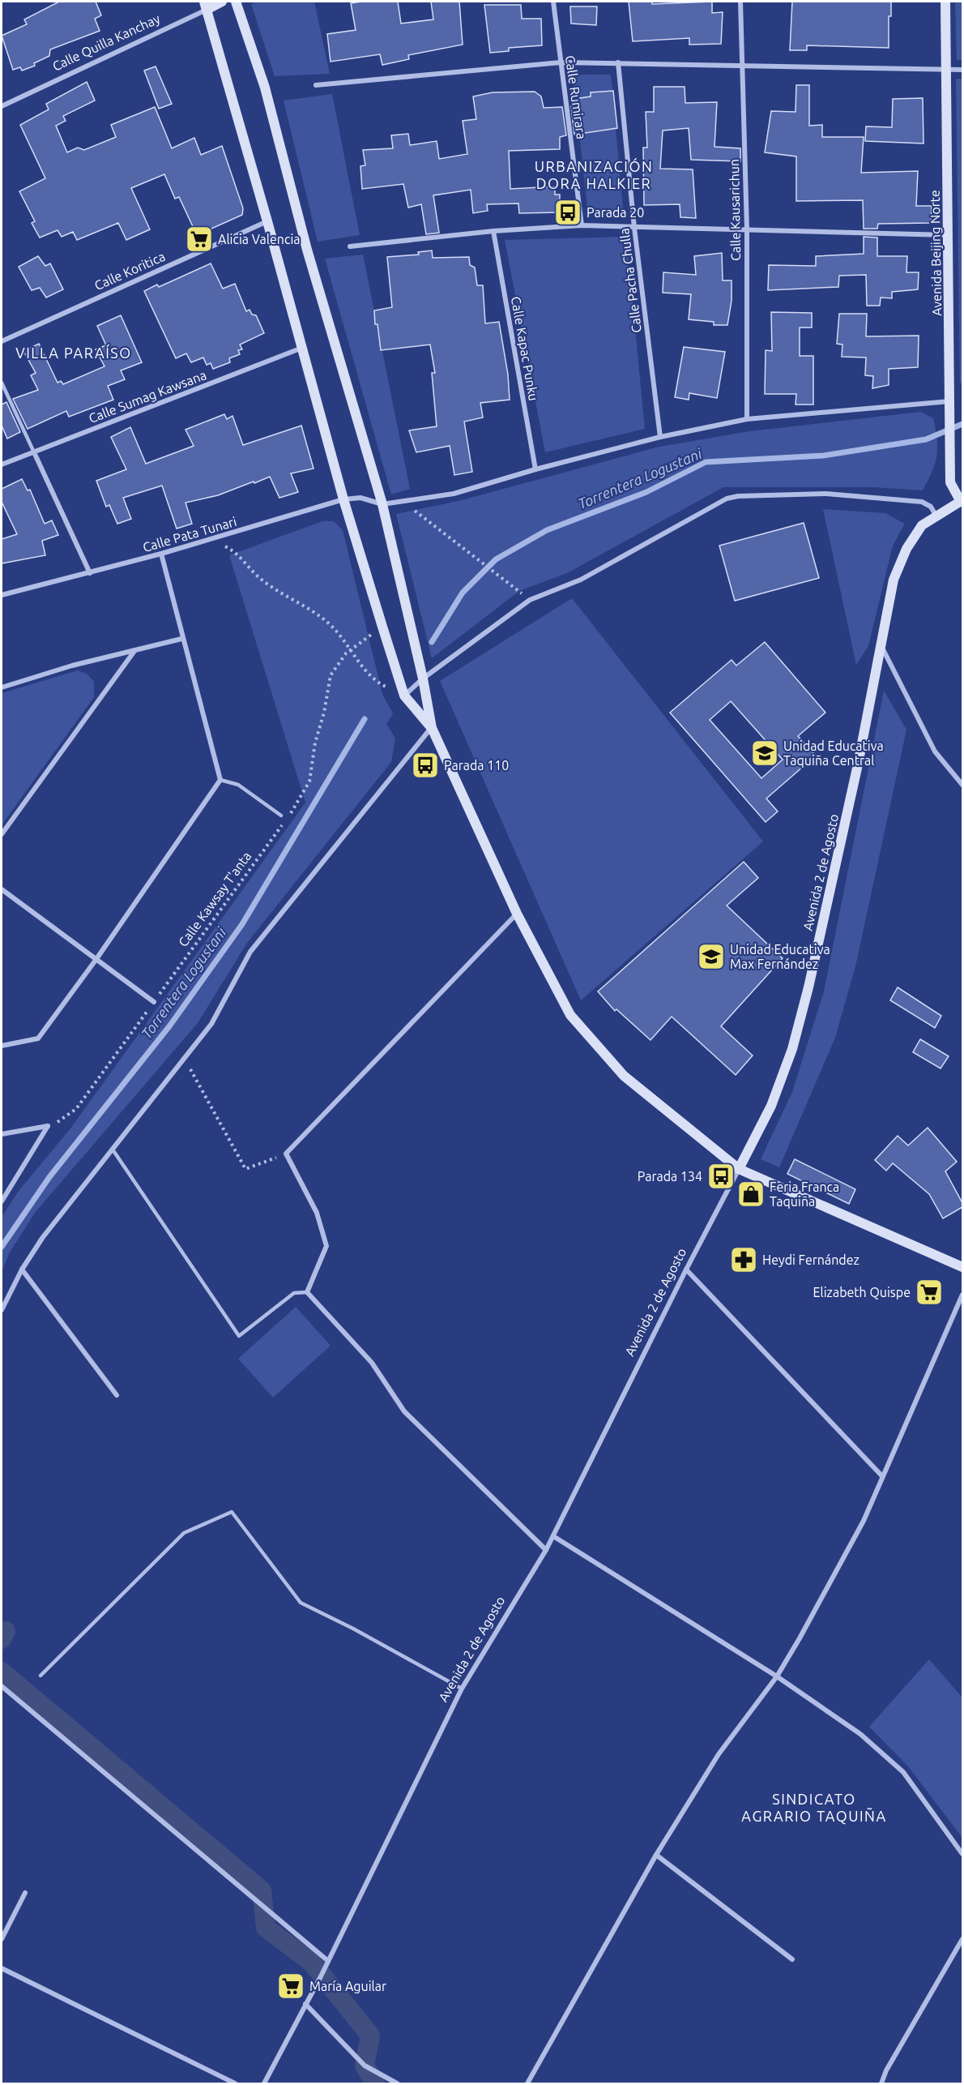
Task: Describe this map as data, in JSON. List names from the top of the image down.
{
  "streets": {
    "main road": ["Calle Quilla Kanchay", "Avenida Beijing Norte", "Avenida 2 de Agosto"],
    "street": [
      "Calle Rumirara",
      "Calle Kausarichun",
      "Calle Koritica",
      "Calle Pacha Chulla",
      "Calle Kapac Punku",
      "Calle Sumag Kawsana",
      "Calle Pata Tunari"
    ],
    "path": ["Calle Kawsay T'anta"]
  },
  "crossings": [
    ["Avenida Beijing Norte", "Avenida 2 de Agosto"]
  ],
  "districts": ["URBANIZACIÓN DORA HALKIER", "VILLA PARAÍSO", "SINDICATO AGRARIO TAQUIÑA"],
  "water": ["Torrentera Logustani"],
  "places": {
    "bus stop": ["Parada 20", "Parada 110", "Parada 134"],
    "supermarket": ["Alicia Valencia", "Elizabeth Quispe", "María Aguilar"],
    "school or university": ["Unidad Educativa Taquiña Central", "Unidad Educativa Max Fernández"],
    "shop": ["Feria Franca Taquiña"],
    "pharmacy": ["Heydi Fernández"]
  }
}
